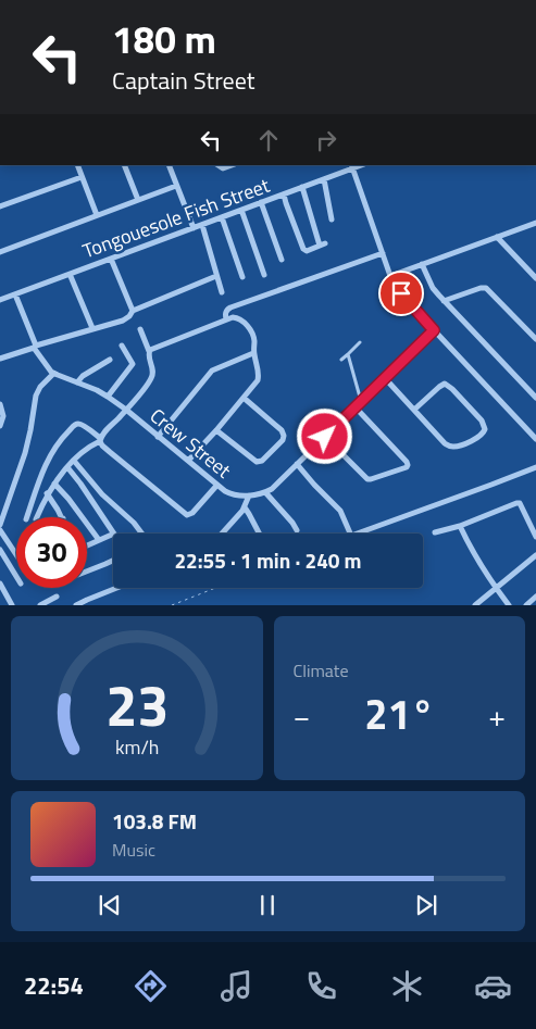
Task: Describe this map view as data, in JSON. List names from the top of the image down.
{
  "streets": {
    "street": ["Tongouesole Fish Street", "Crew Street"]
  },
  "page": {
    "turn": ["180 m", "Captain Street"],
    "limit": "30",
    "trip": "22:55 · 1 min · 240 m",
    "tile": "Climate",
    "heat": ["−", "21°", "+"],
    "song": ["103.8 FM", "Music"],
    "tabs": "22:54",
    "gauge": ["23", "km/h"]
  }
}
